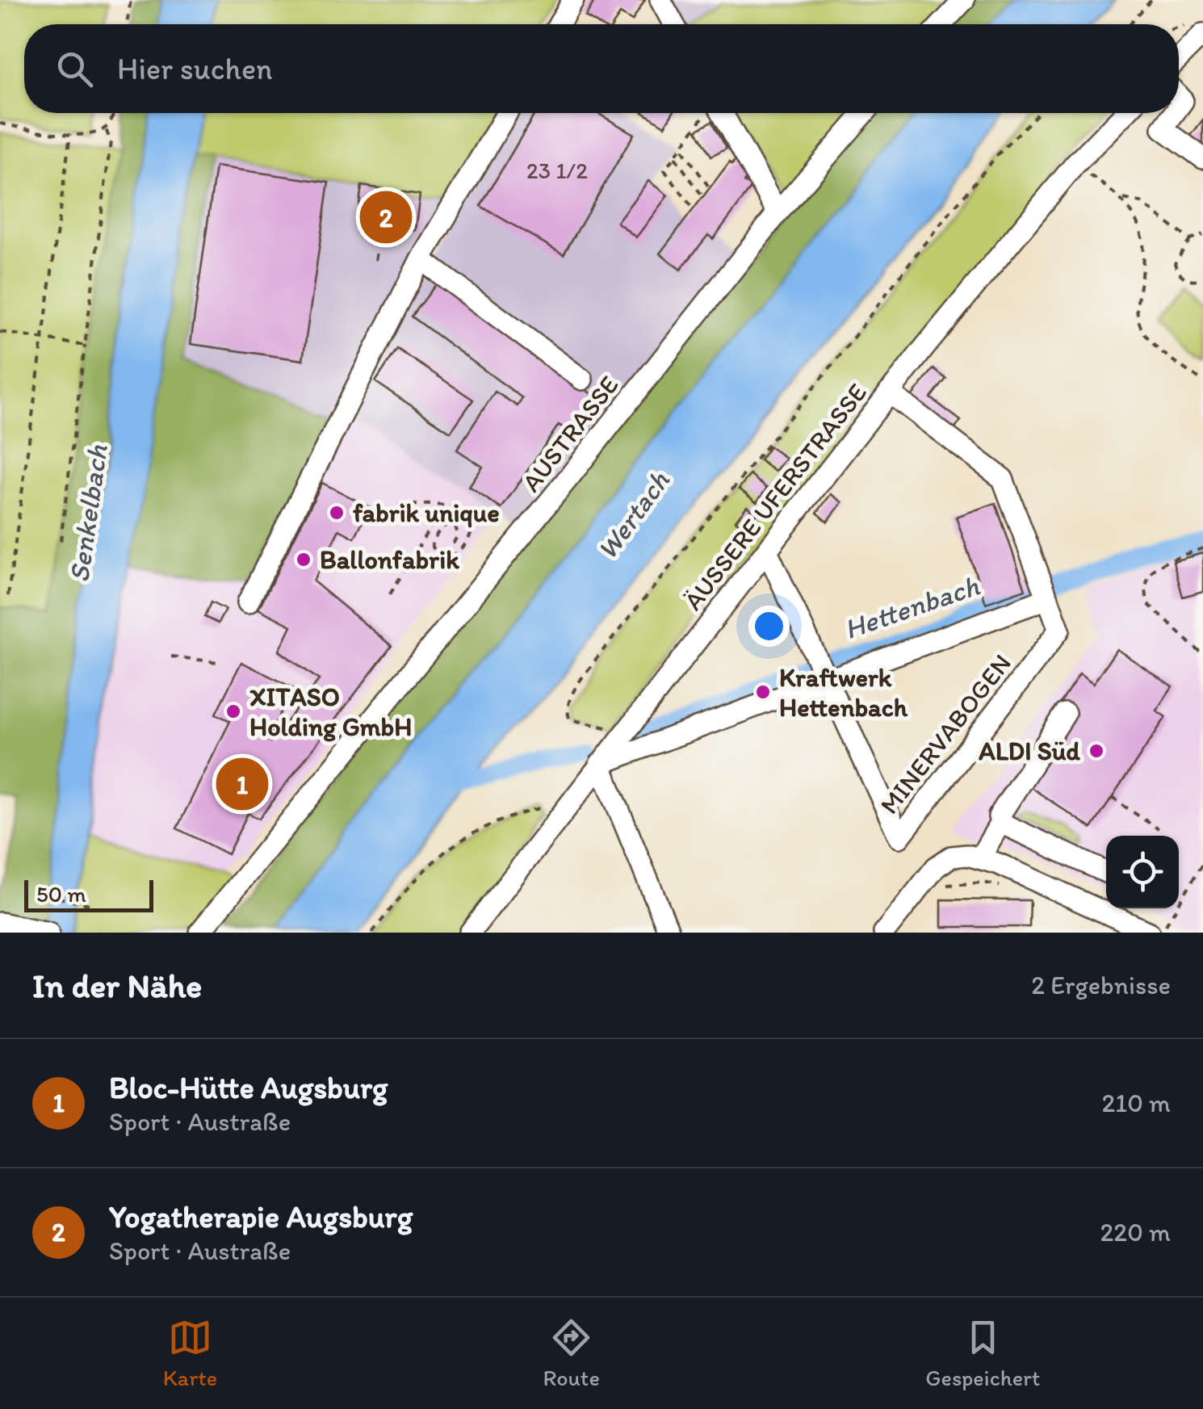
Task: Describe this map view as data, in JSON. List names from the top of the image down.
{
  "streets": {
    "street": ["AUSTRASSE", "ÄUSSERE UFERSTRASSE", "MINERVABOGEN"]
  },
  "water": ["Senkelbach", "Wertach", "Hettenbach"],
  "places": [
    "fabrik unique",
    "Ballonfabrik",
    "Kraftwerk Hettenbach",
    "XITASO Holding GmbH",
    "ALDI Süd"
  ],
  "house_numbers": ["23 1/2"],
  "scale_bar": "50 m",
  "page": {
    "search": "Hier suchen",
    "pins": ["2", "1"],
    "scale": "50 m",
    "heading": ["In der Nähe", "2 Ergebnisse"],
    "list": [
      {
        "mark": "1",
        "name": "Bloc-Hütte Augsburg",
        "note": "Sport · Austraße",
        "value": "210 m"
      },
      {
        "mark": "2",
        "name": "Yogatherapie Augsburg",
        "note": "Sport · Austraße",
        "value": "220 m"
      }
    ],
    "nav": ["Karte", "Route", "Gespeichert"]
  }
}
